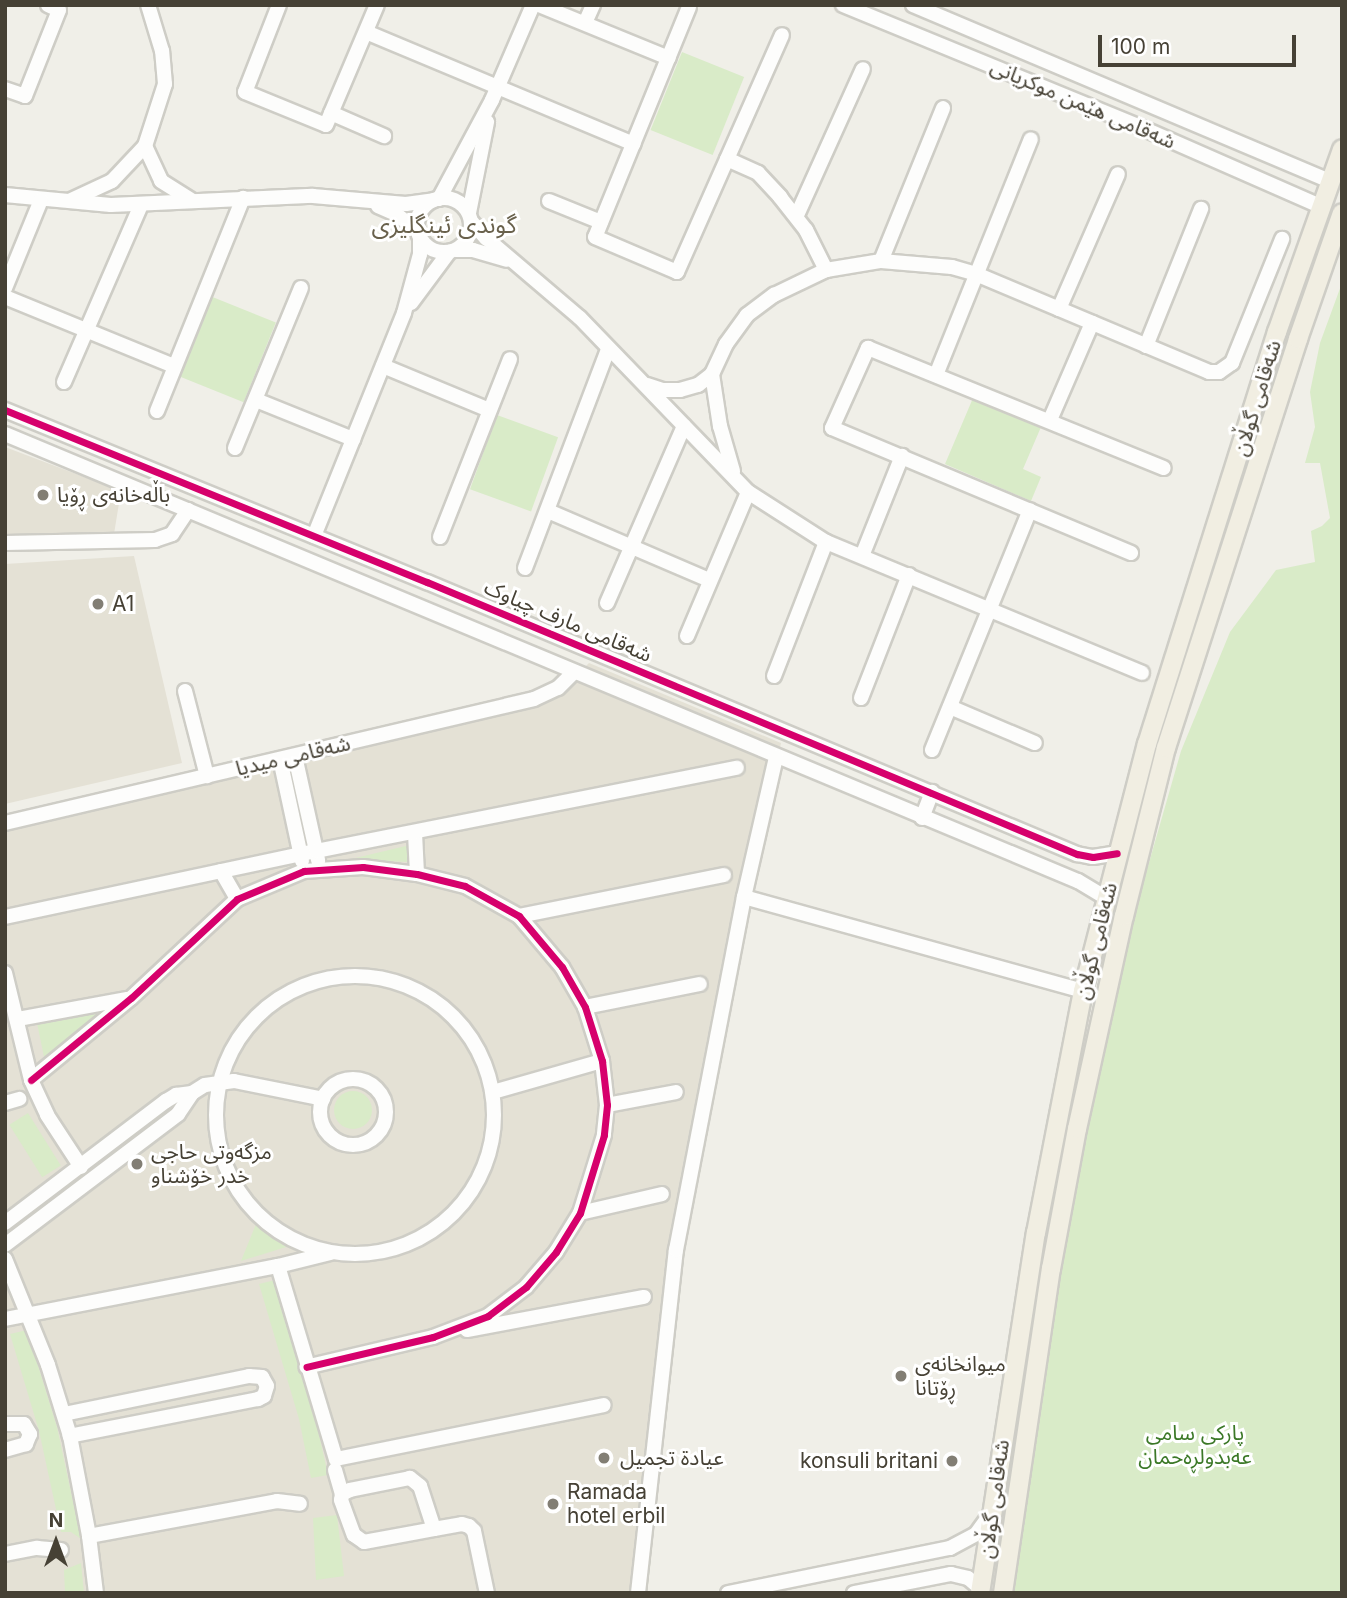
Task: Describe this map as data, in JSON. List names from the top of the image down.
{
  "streets": {
    "main road": ["شەقامی گوڵان"],
    "street": ["شەقامی هێمن موکریانی", "شەقامی مارف چیاوک", "شەقامی میدیا"]
  },
  "crossings": [
    ["شەقامی هێمن موکریانی", "شەقامی گوڵان"],
    ["شەقامی گوڵان", "شەقامی مارف چیاوک"]
  ],
  "districts": ["گوندی ئینگلیزی"],
  "parks": ["پارکی سامی عەبدولڕەحمان"],
  "places": [
    "باڵەخانەی ڕۆیا",
    "A1",
    "مزگه‌وتی حاجی خدر خۆشناو",
    "میوانخانەی ڕۆتانا",
    "عيادة تجميل",
    "konsuli britani",
    "Ramada hotel erbil"
  ],
  "scale_bar": "100 m",
  "north": "top"
}
